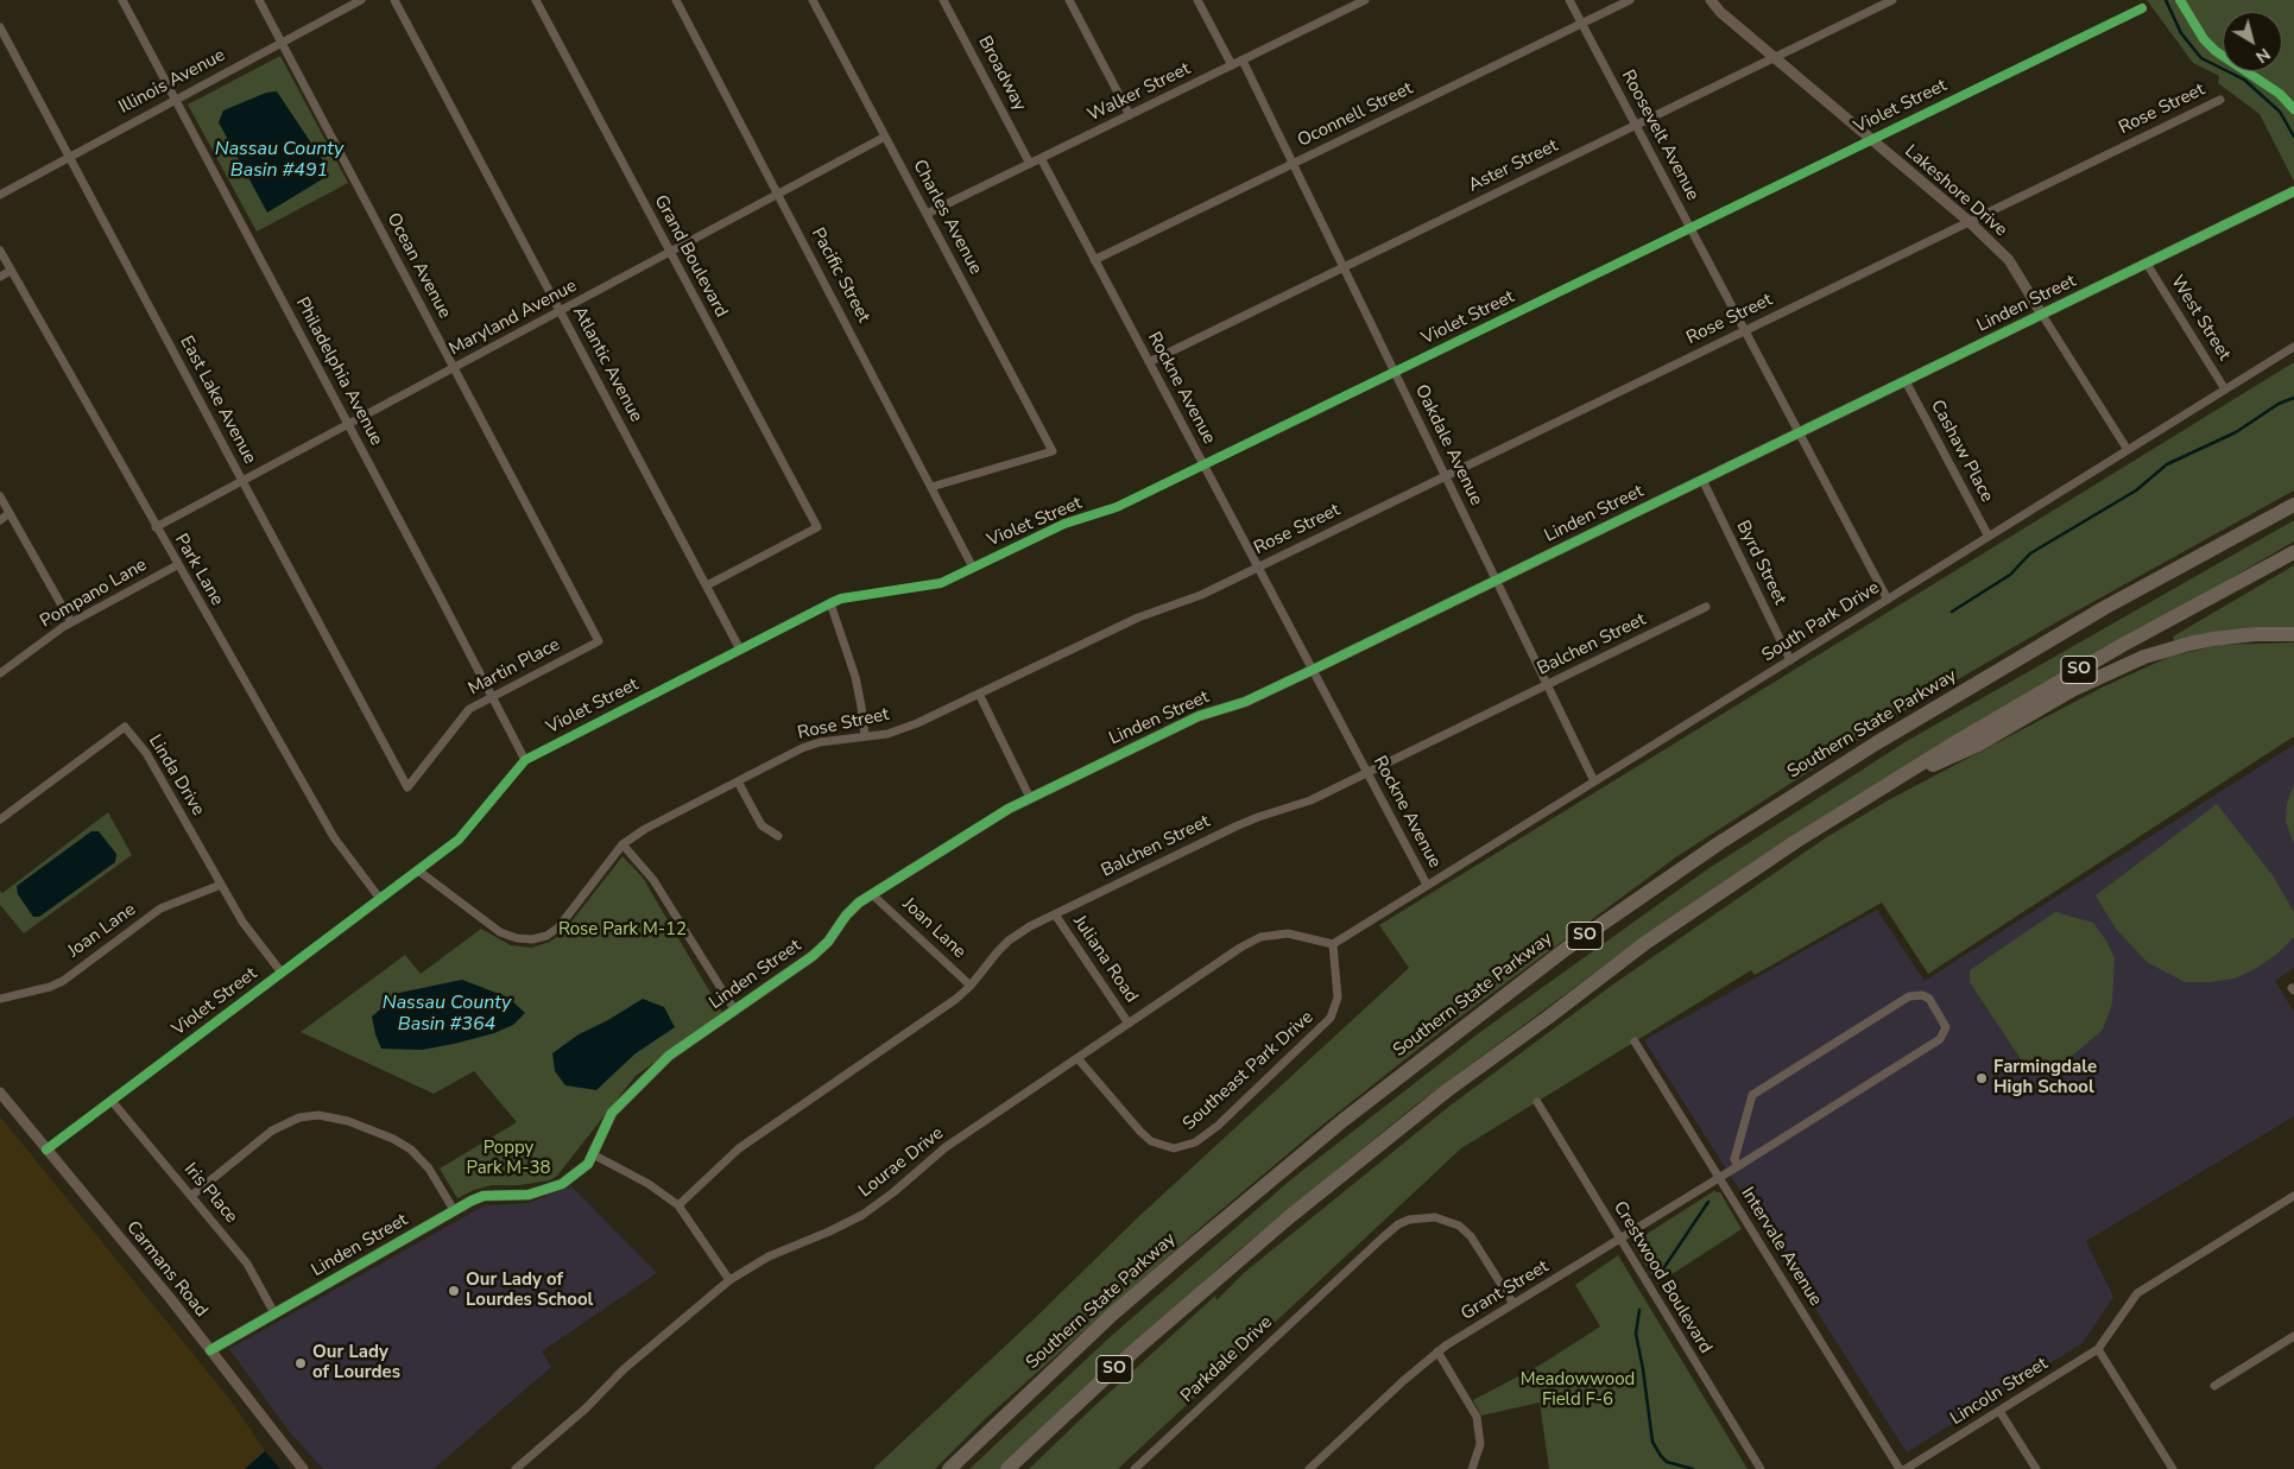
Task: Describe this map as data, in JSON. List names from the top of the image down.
{
  "streets": {
    "highway": ["SO", "Southern State Parkway"],
    "street": [
      "Broadway",
      "Illinois Avenue",
      "Walker Street",
      "Violet Street",
      "Rose Street",
      "Oconnell Street",
      "Roosevelt Avenue",
      "Aster Street",
      "Lakeshore Drive",
      "Charles Avenue",
      "Grand Boulevard",
      "Ocean Avenue",
      "Pacific Street",
      "Linden Street",
      "Maryland Avenue",
      "West Street",
      "Atlantic Avenue",
      "Philadelphia Avenue",
      "Rockne Avenue",
      "East Lake Avenue",
      "Oakdale Avenue",
      "Cashaw Place",
      "Byrd Street",
      "Park Lane",
      "Pompano Lane",
      "South Park Drive",
      "Balchen Street",
      "Martin Place",
      "Linda Drive",
      "Joan Lane",
      "Juliana Road",
      "Southeast Park Drive",
      "Lourae Drive",
      "Iris Place",
      "Intervale Avenue",
      "Carmans Road",
      "Crestwood Boulevard",
      "Grant Street",
      "Parkdale Drive",
      "Lincoln Street"
    ]
  },
  "crossings": [
    ["Broadway", "Walker Street"],
    ["Illinois Avenue", "Ocean Avenue"],
    ["Illinois Avenue", "Philadelphia Avenue"],
    ["Illinois Avenue", "East Lake Avenue"],
    ["Walker Street", "Charles Avenue"],
    ["Walker Street", "Rockne Avenue"],
    ["Walker Street", "Oakdale Avenue"],
    ["Violet Street", "Rose Street"],
    ["Violet Street", "Roosevelt Avenue"],
    ["Violet Street", "Lakeshore Drive"],
    ["Violet Street", "Pacific Street"],
    ["Violet Street", "Atlantic Avenue"],
    ["Violet Street", "Philadelphia Avenue"],
    ["Violet Street", "Rockne Avenue"],
    ["Violet Street", "Oakdale Avenue"],
    ["Violet Street", "Park Lane"],
    ["Violet Street", "Linda Drive"],
    ["Violet Street", "Iris Place"],
    ["Violet Street", "Carmans Road"],
    ["Rose Street", "Roosevelt Avenue"],
    ["Rose Street", "Lakeshore Drive"],
    ["Rose Street", "Rockne Avenue"],
    ["Rose Street", "Oakdale Avenue"],
    ["Oconnell Street", "Roosevelt Avenue"],
    ["Oconnell Street", "Rockne Avenue"],
    ["Oconnell Street", "Oakdale Avenue"],
    ["Roosevelt Avenue", "Aster Street"],
    ["Roosevelt Avenue", "Linden Street"],
    ["Roosevelt Avenue", "South Park Drive"],
    ["Aster Street", "Lakeshore Drive"],
    ["Aster Street", "Rockne Avenue"],
    ["Aster Street", "Oakdale Avenue"],
    ["Lakeshore Drive", "Linden Street"],
    ["Lakeshore Drive", "South Park Drive"],
    ["Charles Avenue", "Pacific Street"],
    ["Charles Avenue", "Maryland Avenue"],
    ["Grand Boulevard", "Maryland Avenue"],
    ["Grand Boulevard", "Atlantic Avenue"],
    ["Ocean Avenue", "Maryland Avenue"],
    ["Ocean Avenue", "Martin Place"],
    ["Pacific Street", "Maryland Avenue"],
    ["Linden Street", "West Street"],
    ["Linden Street", "Rockne Avenue"],
    ["Linden Street", "Oakdale Avenue"],
    ["Linden Street", "Cashaw Place"],
    ["Linden Street", "Byrd Street"],
    ["Linden Street", "Joan Lane"],
    ["Linden Street", "Iris Place"],
    ["Linden Street", "Carmans Road"],
    ["Maryland Avenue", "Atlantic Avenue"],
    ["Maryland Avenue", "Philadelphia Avenue"],
    ["Maryland Avenue", "East Lake Avenue"],
    ["Maryland Avenue", "Park Lane"],
    ["West Street", "South Park Drive"],
    ["Philadelphia Avenue", "Martin Place"],
    ["Rockne Avenue", "South Park Drive"],
    ["Rockne Avenue", "Balchen Street"],
    ["East Lake Avenue", "Martin Place"],
    ["Oakdale Avenue", "South Park Drive"],
    ["Oakdale Avenue", "Balchen Street"],
    ["Cashaw Place", "South Park Drive"],
    ["Byrd Street", "South Park Drive"],
    ["Park Lane", "Pompano Lane"],
    ["South Park Drive", "Southeast Park Drive"],
    ["South Park Drive", "Lourae Drive"],
    ["Balchen Street", "Joan Lane"],
    ["Balchen Street", "Juliana Road"],
    ["Linda Drive", "Joan Lane"],
    ["Juliana Road", "Lourae Drive"],
    ["Southeast Park Drive", "Lourae Drive"],
    ["Intervale Avenue", "Grant Street"],
    ["Crestwood Boulevard", "Grant Street"],
    ["Grant Street", "Parkdale Drive"]
  ],
  "water": ["Nassau County Basin #491", "Nassau County Basin #364"],
  "parks": ["Rose Park M-12", "Poppy Park M-38", "Meadowwood Field F-6"],
  "places": ["Farmingdale High School", "Our Lady of Lourdes School", "Our Lady of Lourdes"],
  "north": "bottom right"
}
